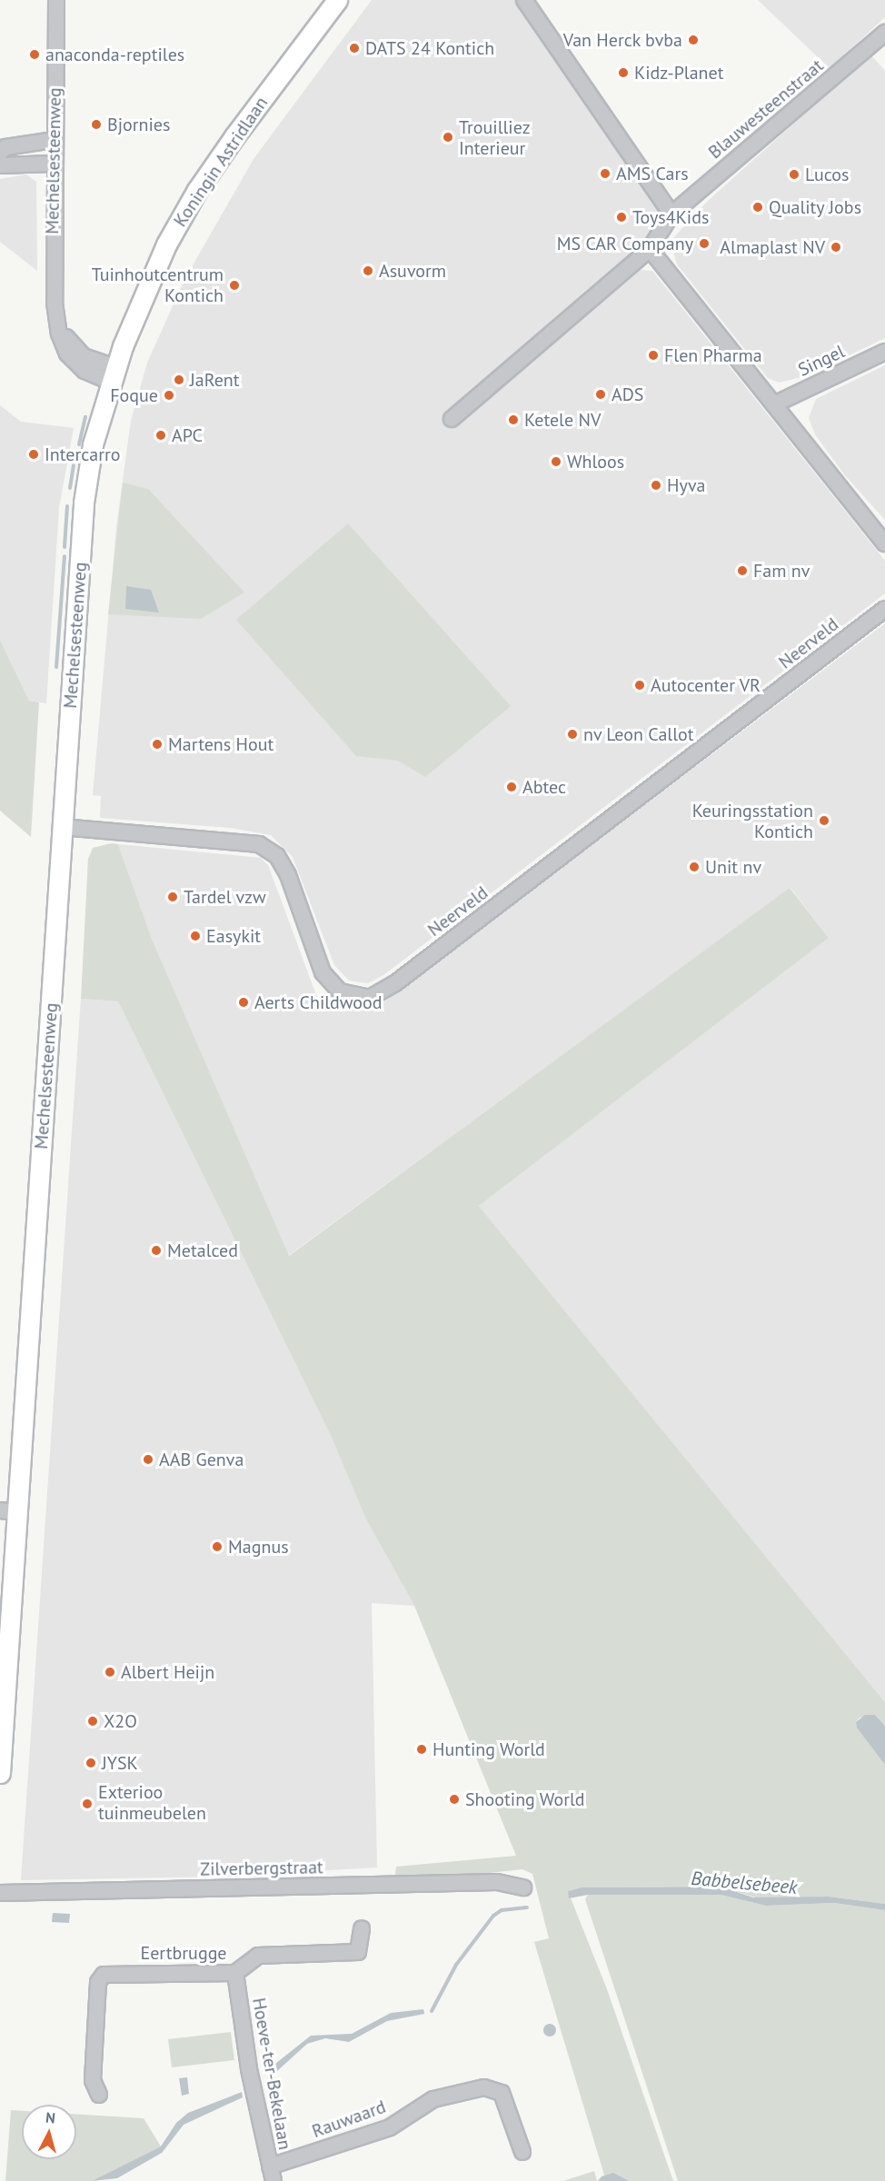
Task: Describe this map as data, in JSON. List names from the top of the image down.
{
  "streets": {
    "main road": ["Mechelsesteenweg", "Koningin Astridlaan"],
    "street": [
      "Blauwesteenstraat",
      "Singel",
      "Neerveld",
      "Zilverbergstraat",
      "Eertbrugge",
      "Hoeve-ter-Bekelaan",
      "Rauwaard"
    ]
  },
  "crossings": [
    ["Mechelsesteenweg", "Koningin Astridlaan"],
    ["Mechelsesteenweg", "Neerveld"],
    ["Eertbrugge", "Hoeve-ter-Bekelaan"],
    ["Hoeve-ter-Bekelaan", "Rauwaard"]
  ],
  "water": ["Babbelsebeek"],
  "places": [
    "Van Herck bvba",
    "DATS 24 Kontich",
    "anaconda-reptiles",
    "Kidz-Planet",
    "Bjornies",
    "Trouilliez Interieur",
    "AMS Cars",
    "Lucos",
    "Quality Jobs",
    "Toys4Kids",
    "MS CAR Company",
    "Almaplast NV",
    "Asuvorm",
    "Tuinhoutcentrum Kontich",
    "Flen Pharma",
    "JaRent",
    "ADS",
    "Foque",
    "Ketele NV",
    "APC",
    "Intercarro",
    "Whloos",
    "Hyva",
    "Fam nv",
    "Autocenter VR",
    "nv Leon Callot",
    "Martens Hout",
    "Abtec",
    "Keuringsstation Kontich",
    "Unit nv",
    "Tardel vzw",
    "Easykit",
    "Aerts Childwood",
    "Metalced",
    "AAB Genva",
    "Magnus",
    "Albert Heijn",
    "X2O",
    "Hunting World",
    "JYSK",
    "Shooting World",
    "Exterioo tuinmeubelen"
  ],
  "north": "top"
}
